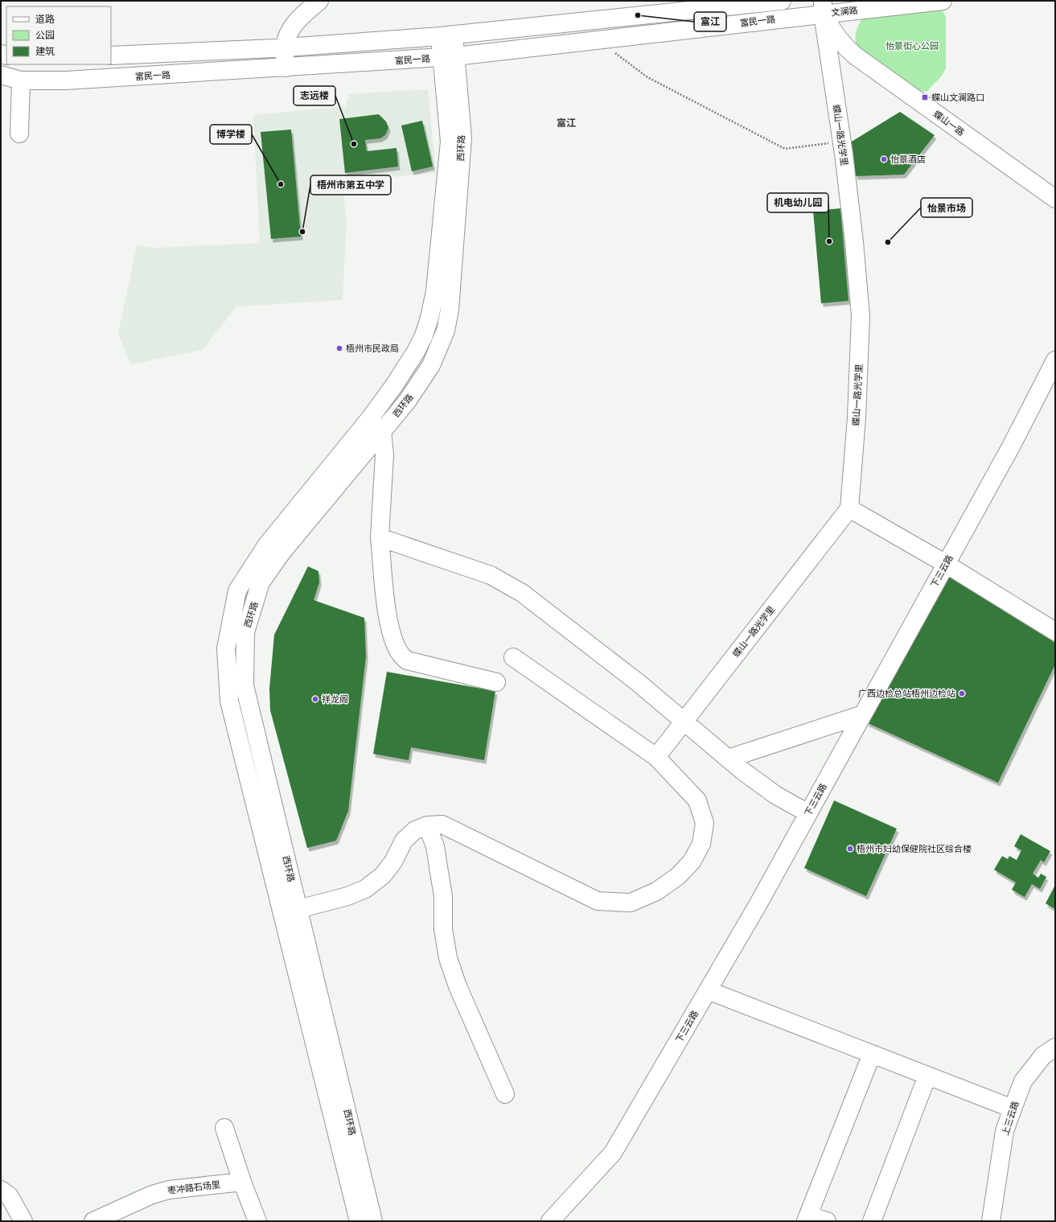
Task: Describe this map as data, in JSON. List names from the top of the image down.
{
  "streets": {
    "main road": [
      "文澜路",
      "富民一路",
      "蝶山一路",
      "蝶山一路光学里",
      "西环路",
      "下三云路",
      "上三云路",
      "枣冲路石场里"
    ]
  },
  "crossings": [
    ["文澜路", "富民一路"],
    ["文澜路", "蝶山一路"],
    ["文澜路", "蝶山一路光学里"],
    ["富民一路", "蝶山一路"],
    ["富民一路", "蝶山一路光学里"],
    ["富民一路", "西环路"],
    ["蝶山一路", "蝶山一路光学里"]
  ],
  "districts": ["富江"],
  "parks": ["怡景街心公园"],
  "places": {
    "other": [
      "富江",
      "志远楼",
      "怡景酒店",
      "博学楼",
      "梧州市第五中学",
      "机电幼儿园",
      "怡景市场",
      "梧州市民政局",
      "广西边检总站梧州边检站",
      "祥龙阁",
      "梧州市妇幼保健院社区综合楼"
    ],
    "transit": ["蝶山文澜路口"]
  },
  "legend": ["道路", "公园", "建筑"]
}
